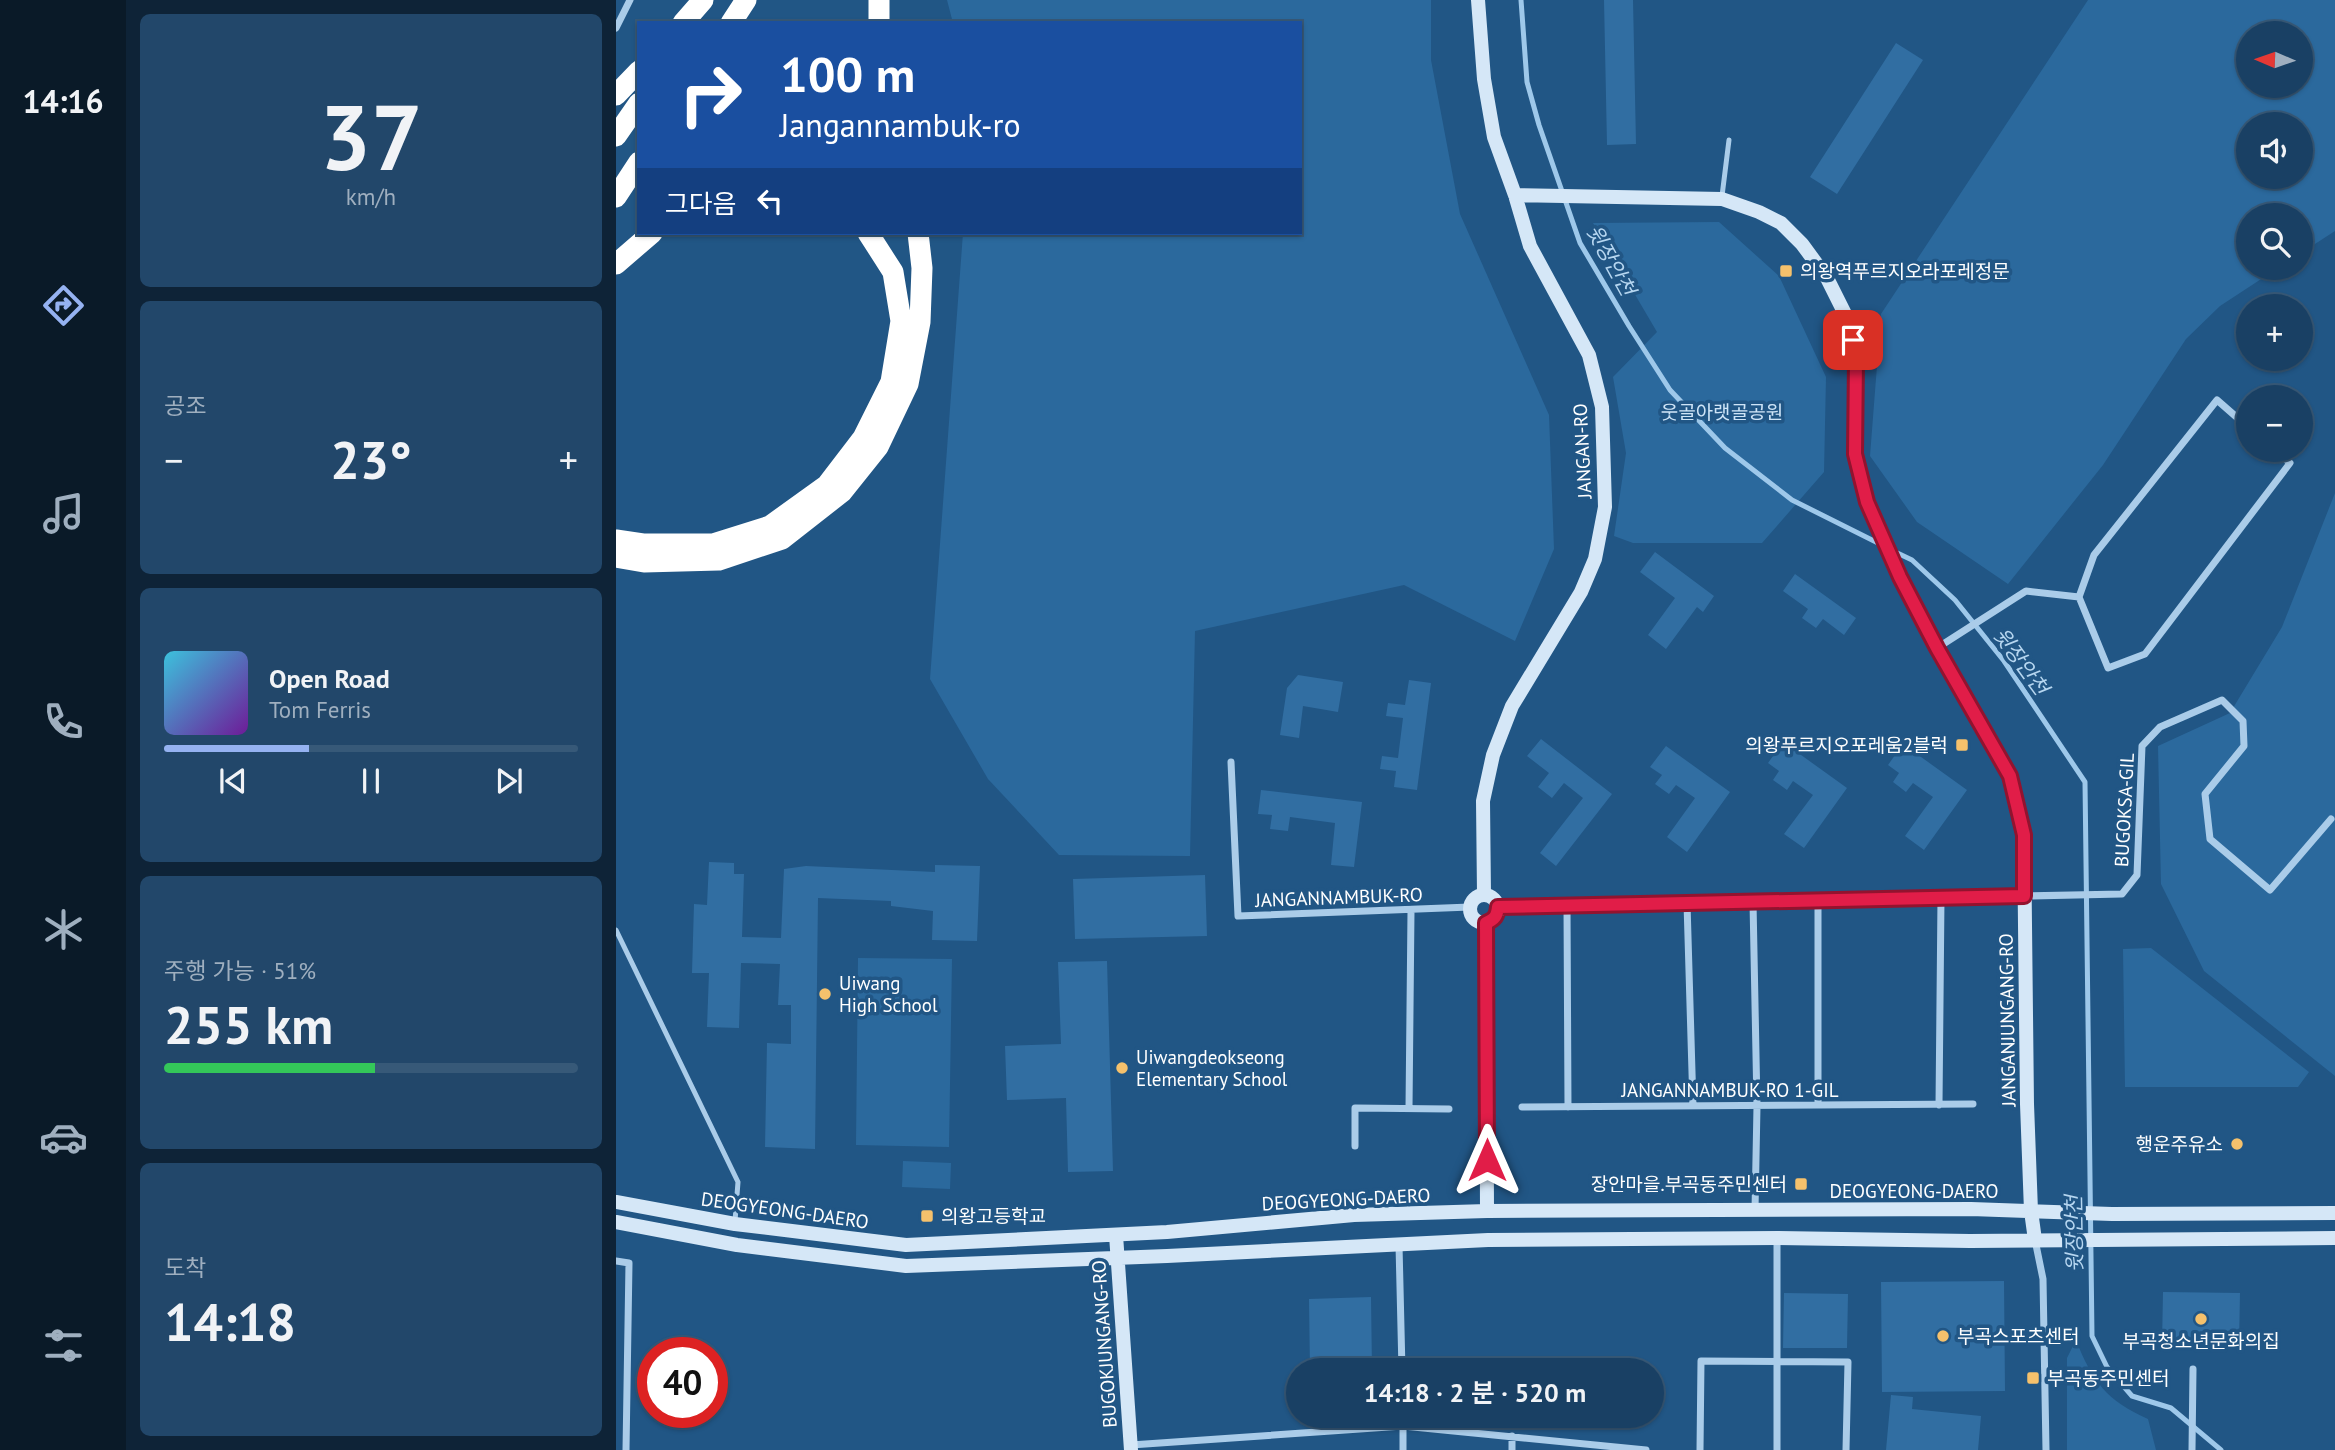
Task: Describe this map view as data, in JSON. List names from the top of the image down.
{
  "streets": {
    "street": [
      "JANGAN-RO",
      "BUGOKSA-GIL",
      "JANGANNAMBUK-RO",
      "JANGANJUNGANG-RO",
      "JANGANNAMBUK-RO 1-GIL",
      "DEOGYEONG-DAERO",
      "BUGOKJUNGANG-RO"
    ]
  },
  "crossings": [
    ["JANGAN-RO", "JANGANNAMBUK-RO"],
    ["BUGOKSA-GIL", "JANGANJUNGANG-RO"],
    ["JANGANJUNGANG-RO", "DEOGYEONG-DAERO"],
    ["DEOGYEONG-DAERO", "BUGOKJUNGANG-RO"]
  ],
  "water": ["윗장안천"],
  "parks": ["웃골아랫골공원"],
  "places": {
    "transit": [
      "의왕역푸르지오라포레정문",
      "의왕푸르지오포레움2블럭",
      "장안마을.부곡동주민센터",
      "의왕고등학교",
      "부곡동주민센터"
    ],
    "other": [
      "Uiwang High School",
      "Uiwangdeokseong Elementary School",
      "행운주유소",
      "부곡청소년문화의집",
      "부곡스포츠센터"
    ]
  },
  "north": "left",
  "page": {
    "tabs": "14:16",
    "tile": [
      ["37", "km/h"],
      "공조",
      ["주행 가능 · 51%", "255 km"],
      ["도착", "14:18"]
    ],
    "map_buttons": ["+", "−"],
    "turn": ["100 m", "Jangannambuk-ro"],
    "then": "그다음",
    "heat": ["−", "23°", "+"],
    "song": ["Open Road", "Tom Ferris"],
    "limit": "40",
    "trip": "14:18 · 2 분 · 520 m"
  }
}
